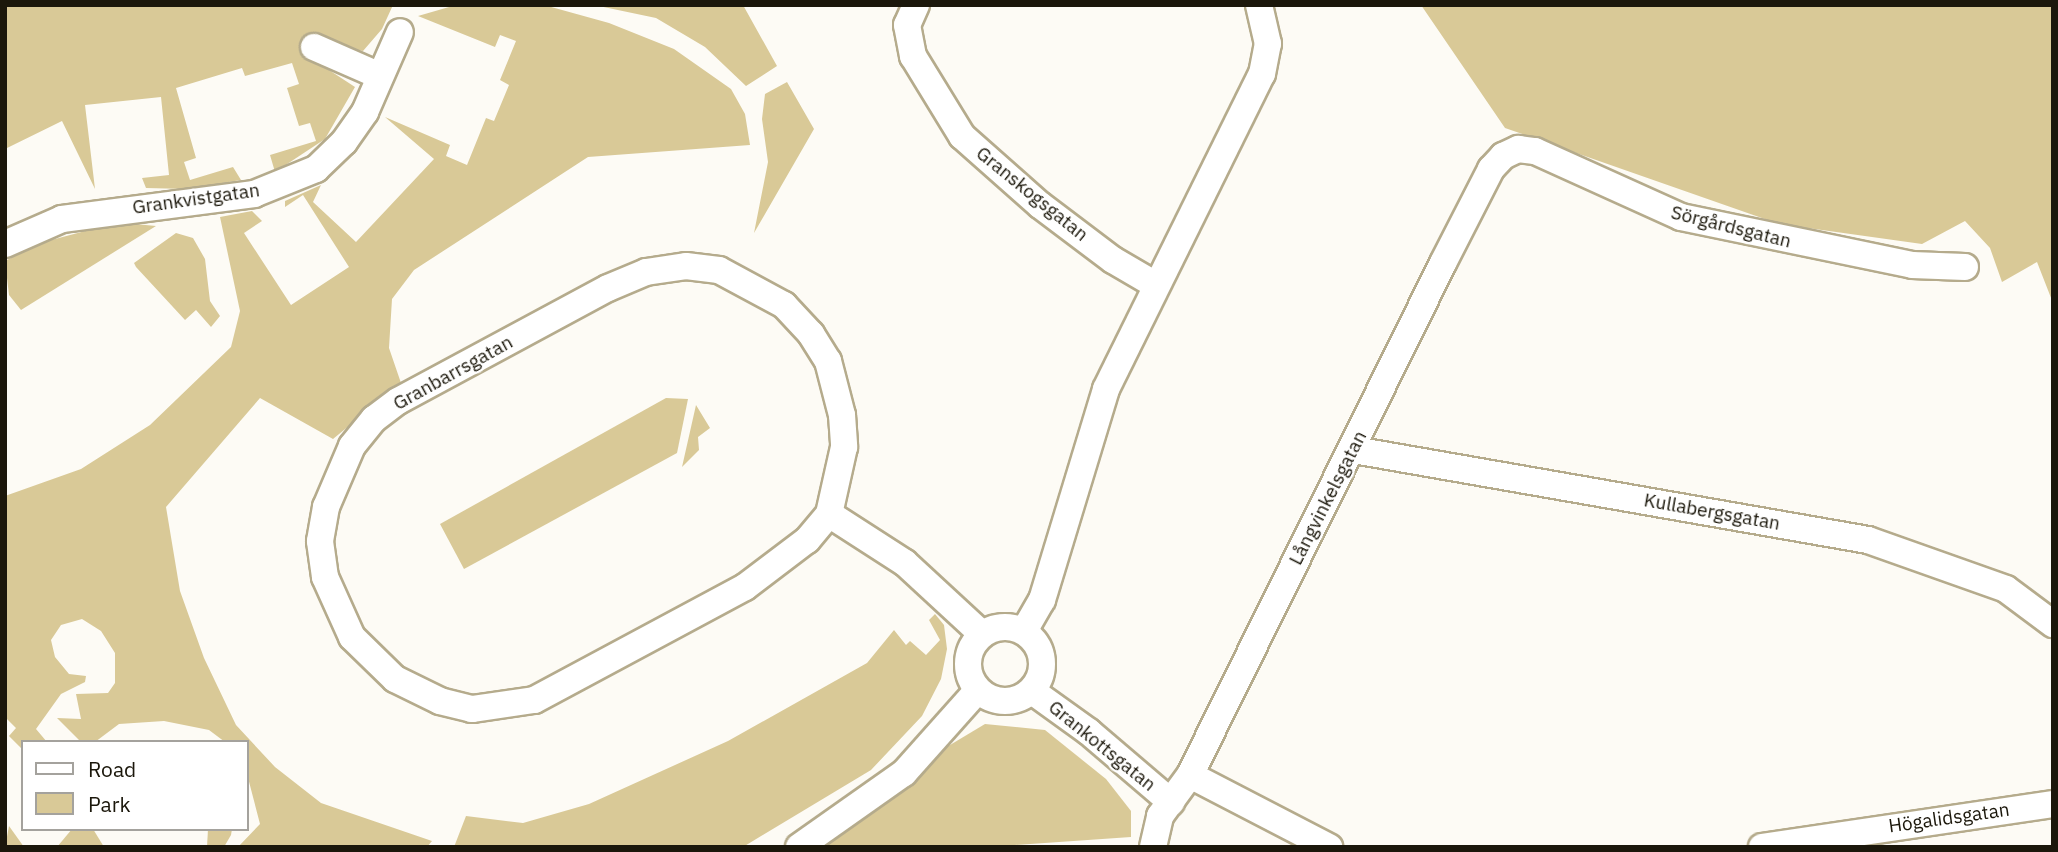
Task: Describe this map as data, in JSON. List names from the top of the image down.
{
  "streets": {
    "street": [
      "Granskogsgatan",
      "Grankvistgatan",
      "Sörgårdsgatan",
      "Granbarrsgatan",
      "Långvinkelsgatan",
      "Kullabergsgatan",
      "Grankottsgatan",
      "Högalidsgatan"
    ]
  },
  "crossings": [
    ["Sörgårdsgatan", "Långvinkelsgatan"],
    ["Långvinkelsgatan", "Kullabergsgatan"],
    ["Långvinkelsgatan", "Grankottsgatan"]
  ],
  "legend": ["Road", "Park"]
}
